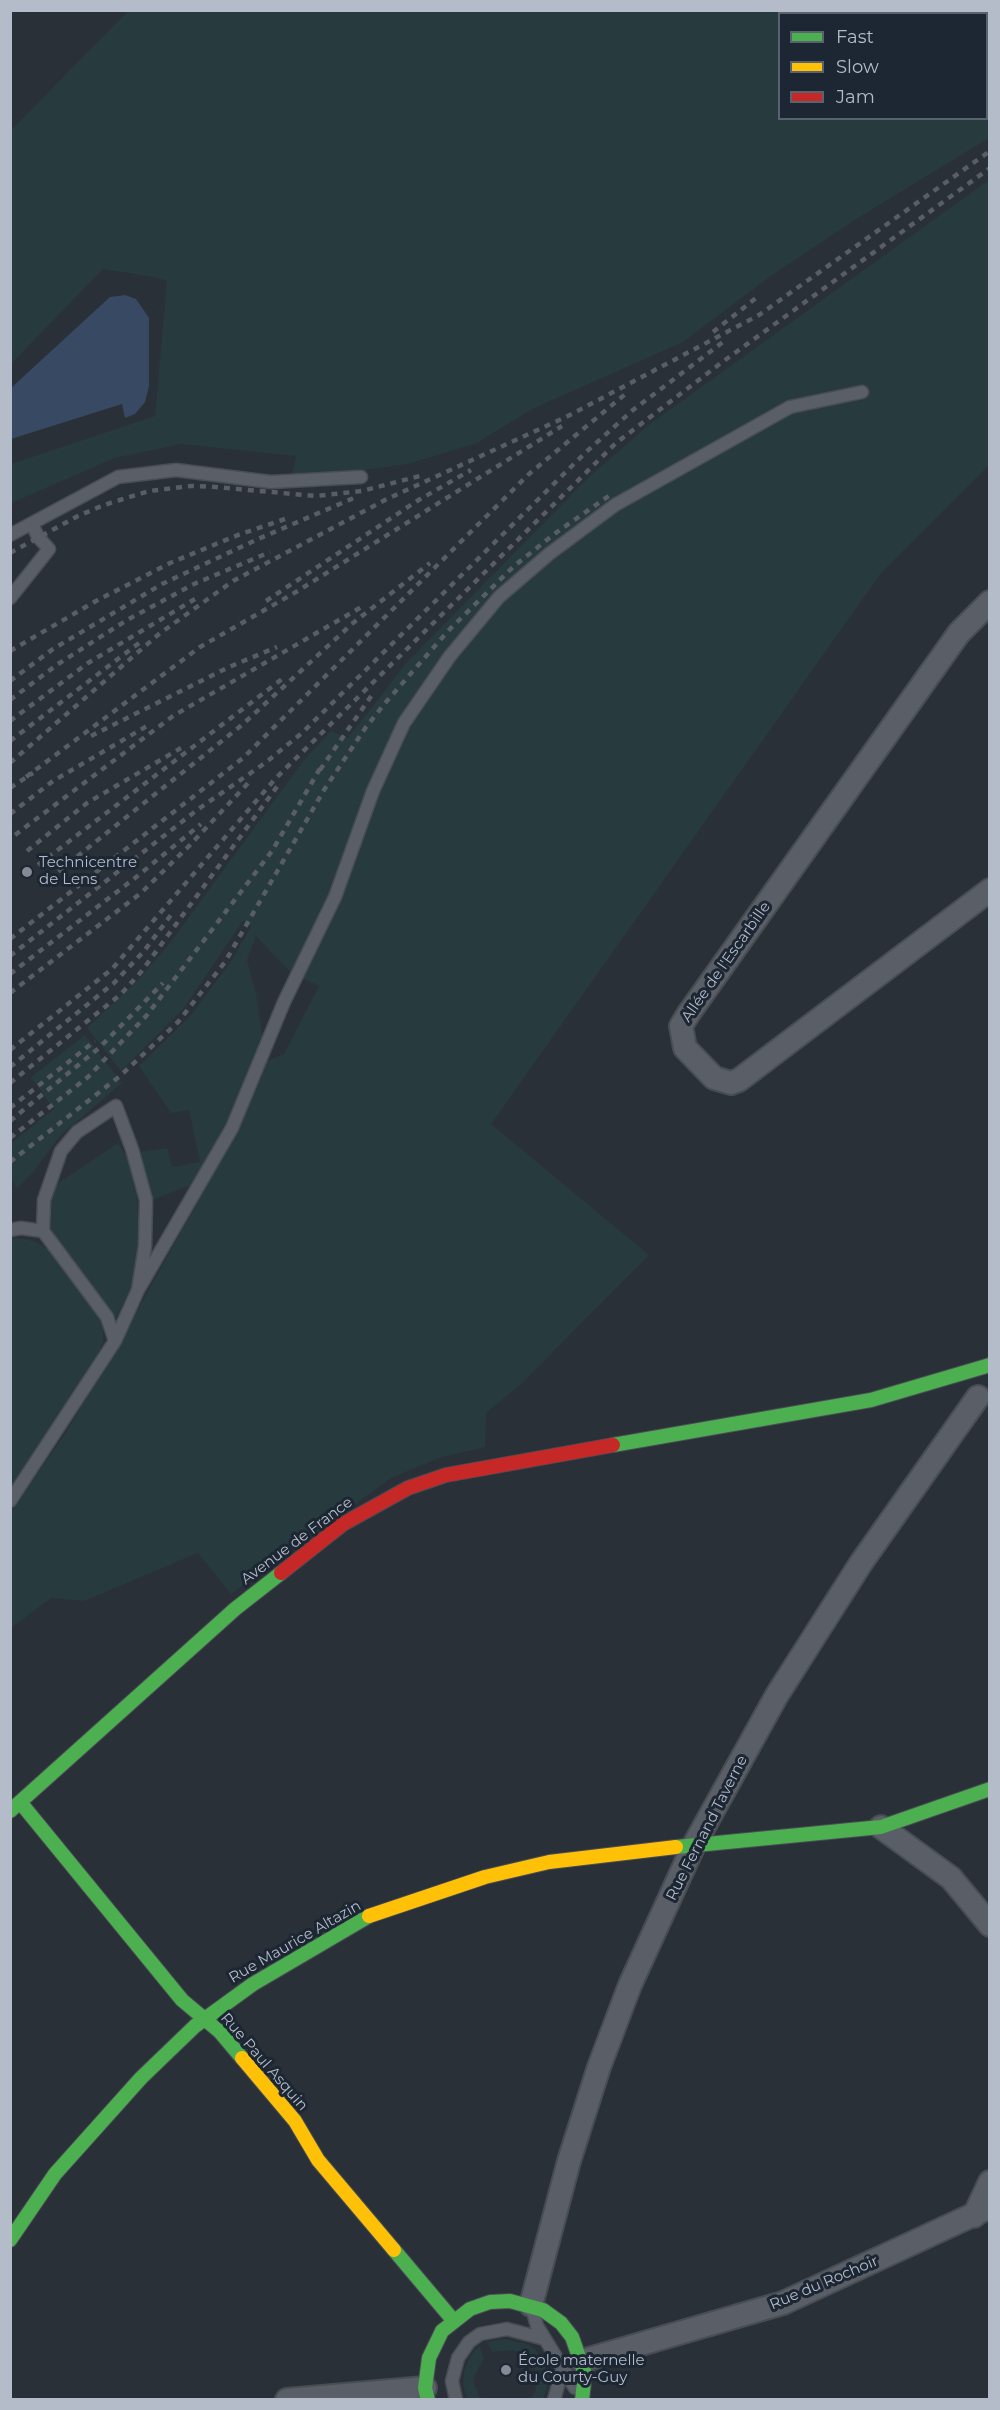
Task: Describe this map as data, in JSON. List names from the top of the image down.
{
  "streets": {
    "street": [
      "Allée de l'Escarbille",
      "Avenue de France",
      "Rue Fernand Taverne",
      "Rue Maurice Altazin",
      "Rue Paul Asquin",
      "Rue du Rochoir"
    ]
  },
  "crossings": [
    ["Avenue de France", "Rue Paul Asquin"],
    ["Rue Fernand Taverne", "Rue Maurice Altazin"],
    ["Rue Maurice Altazin", "Rue Paul Asquin"]
  ],
  "places": ["Technicentre de Lens", "École maternelle du Courty-Guy"],
  "legend": ["Fast", "Slow", "Jam"]
}
